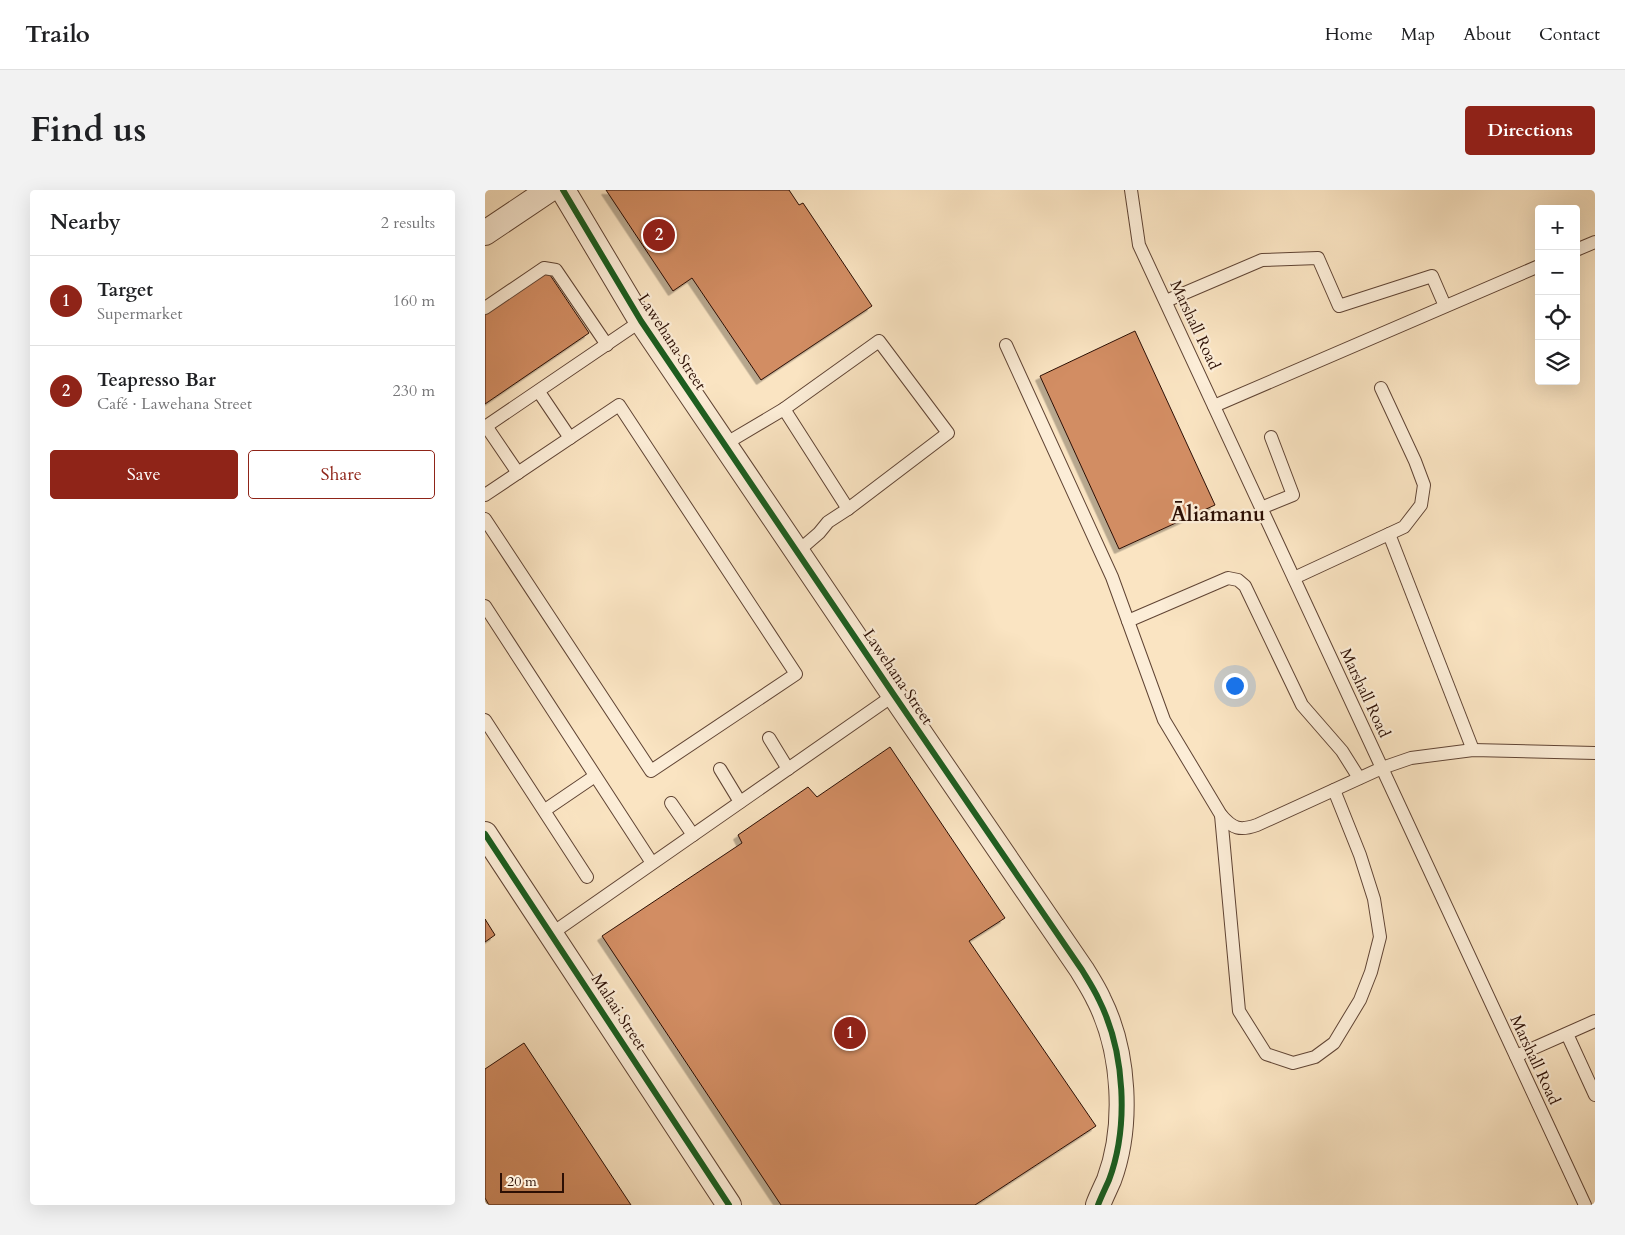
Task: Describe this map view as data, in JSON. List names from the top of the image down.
{
  "streets": {
    "street": ["Lawehana Street", "Malaai Street"],
    "lane": ["Marshall Road"]
  },
  "districts": ["Āliamanu"],
  "scale_bar": "20 m",
  "page": {
    "header": "Trailo",
    "nav": [
      "Home",
      "Map",
      "About",
      "Contact"
    ],
    "title": "Find us",
    "buttons": [
      "Directions",
      ["Save", "Share"]
    ],
    "heading": ["Nearby", "2 results"],
    "map_buttons": ["+", "−"],
    "pins": ["2", "1"],
    "list": [
      {
        "mark": "1",
        "name": "Target",
        "note": "Supermarket",
        "value": "160 m"
      },
      {
        "mark": "2",
        "name": "Teapresso Bar",
        "note": "Café · Lawehana Street",
        "value": "230 m"
      }
    ],
    "scale": "20 m"
  }
}
